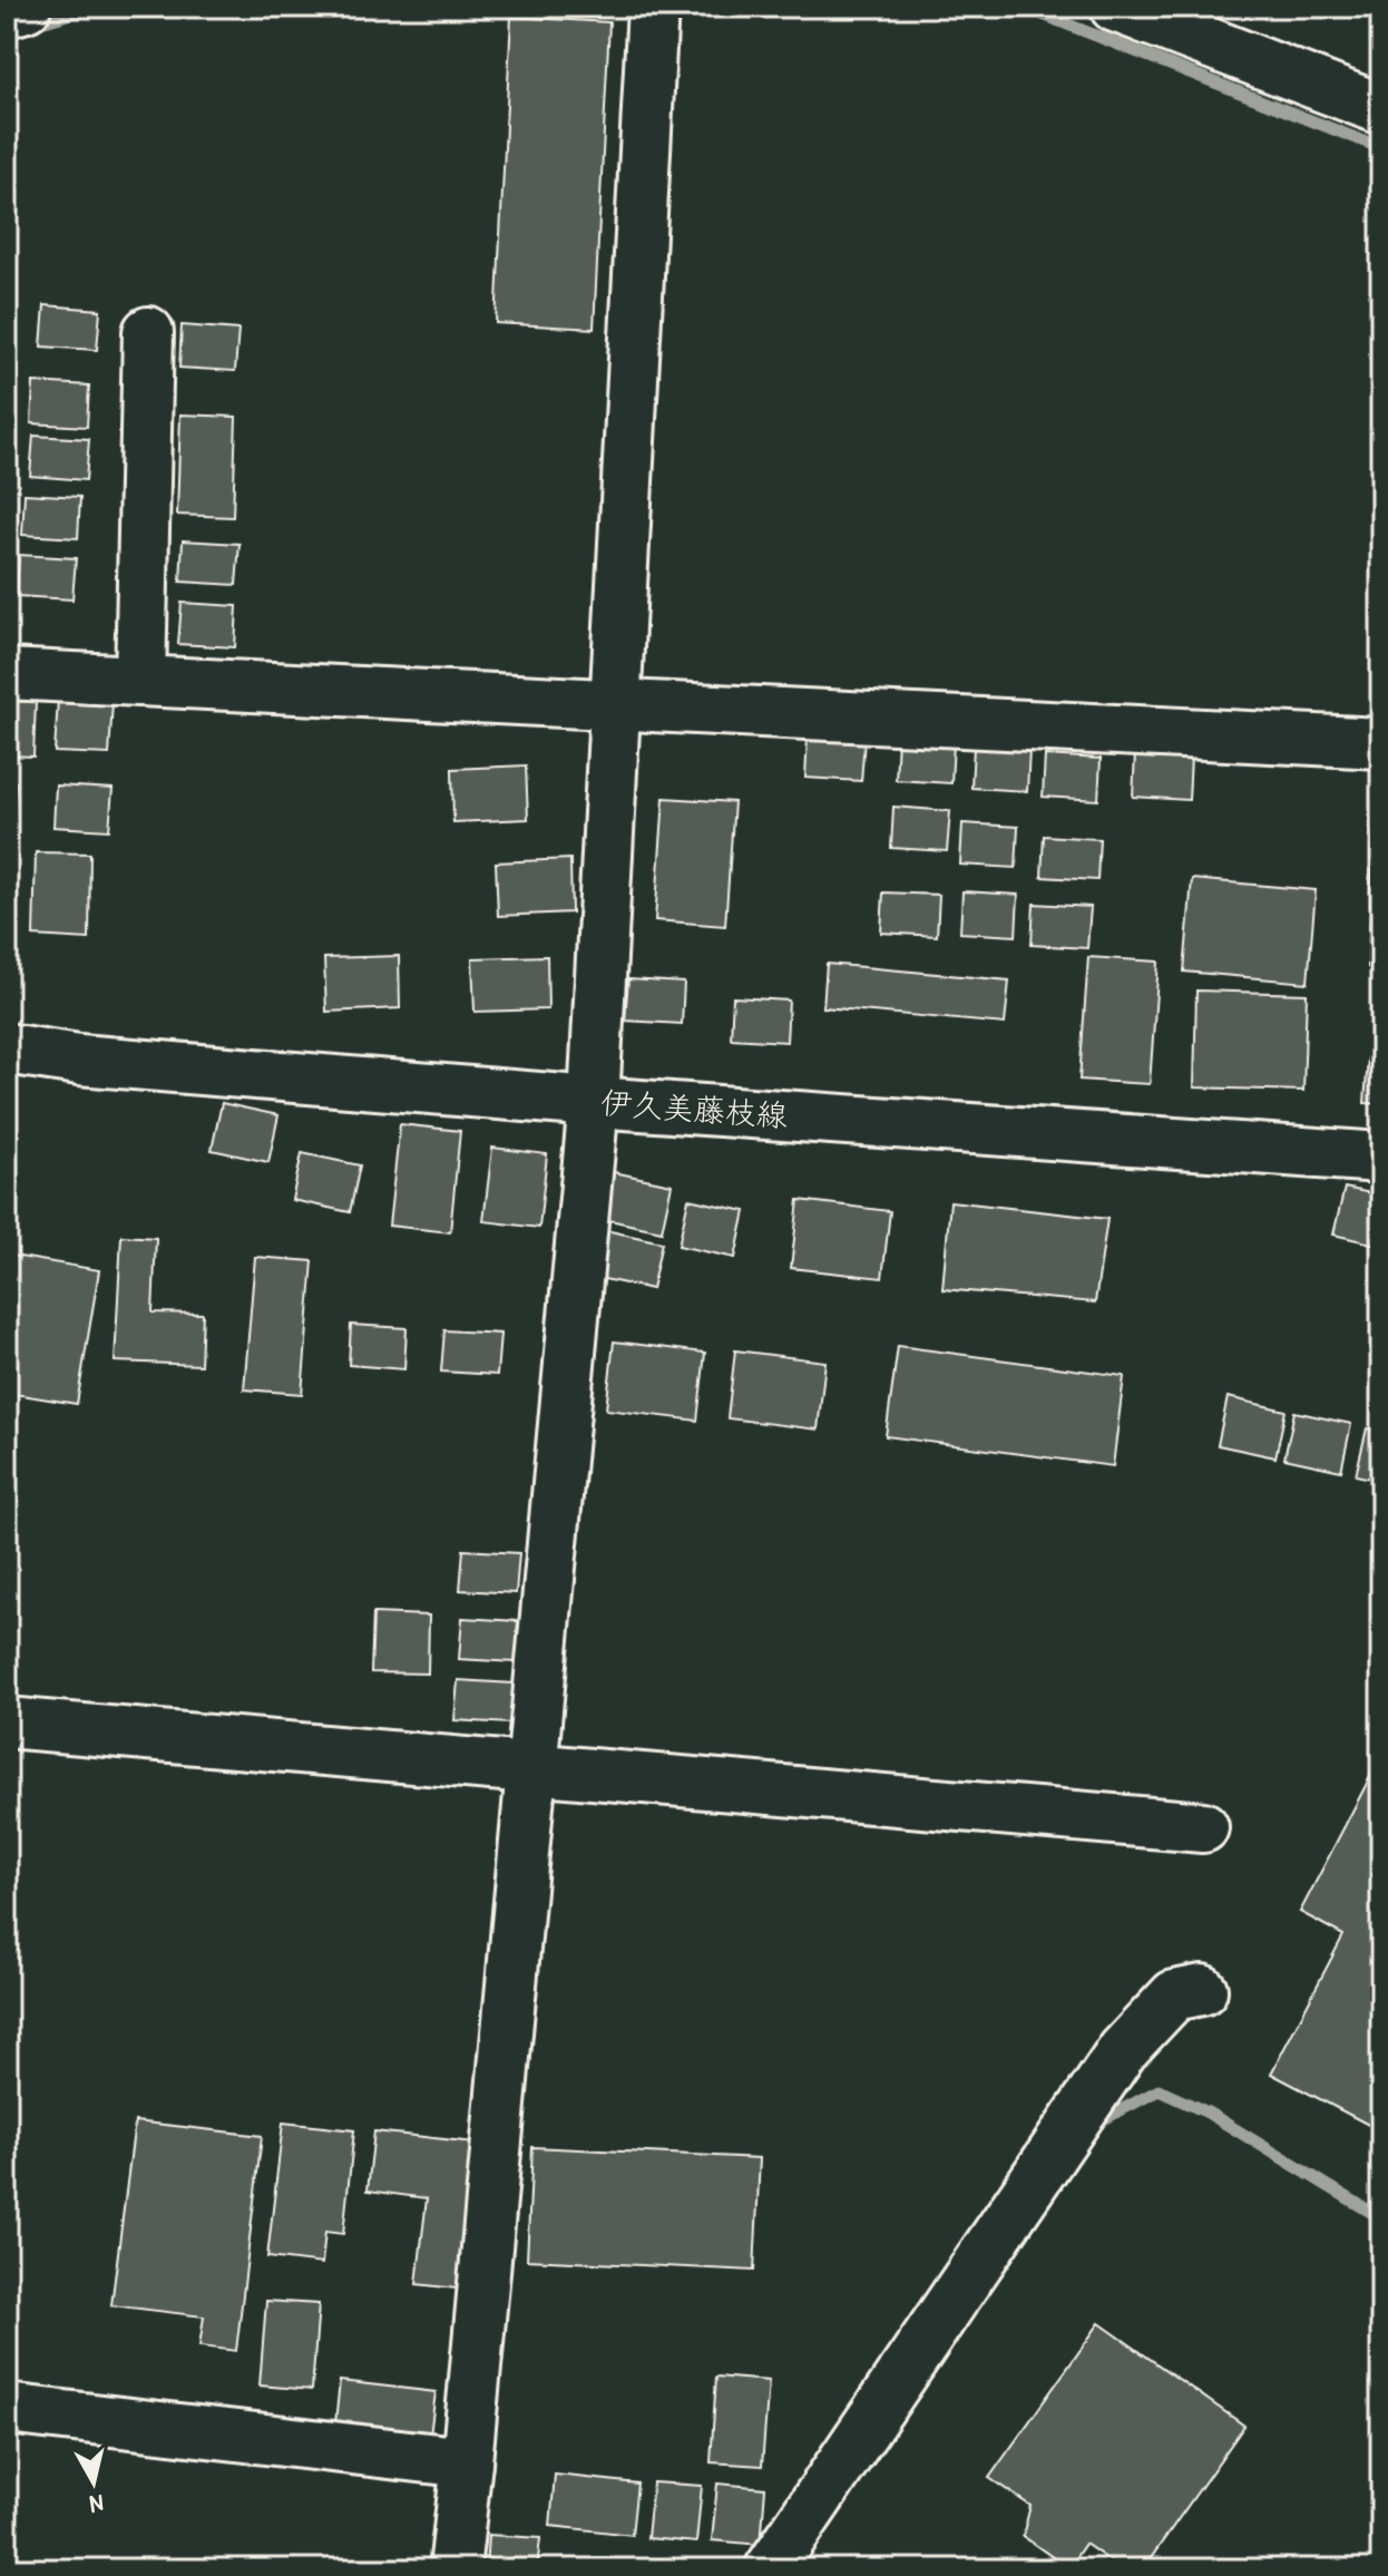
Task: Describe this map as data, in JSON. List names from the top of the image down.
{
  "streets": {
    "street": ["伊久美藤枝線"]
  },
  "north": "bottom"
}
